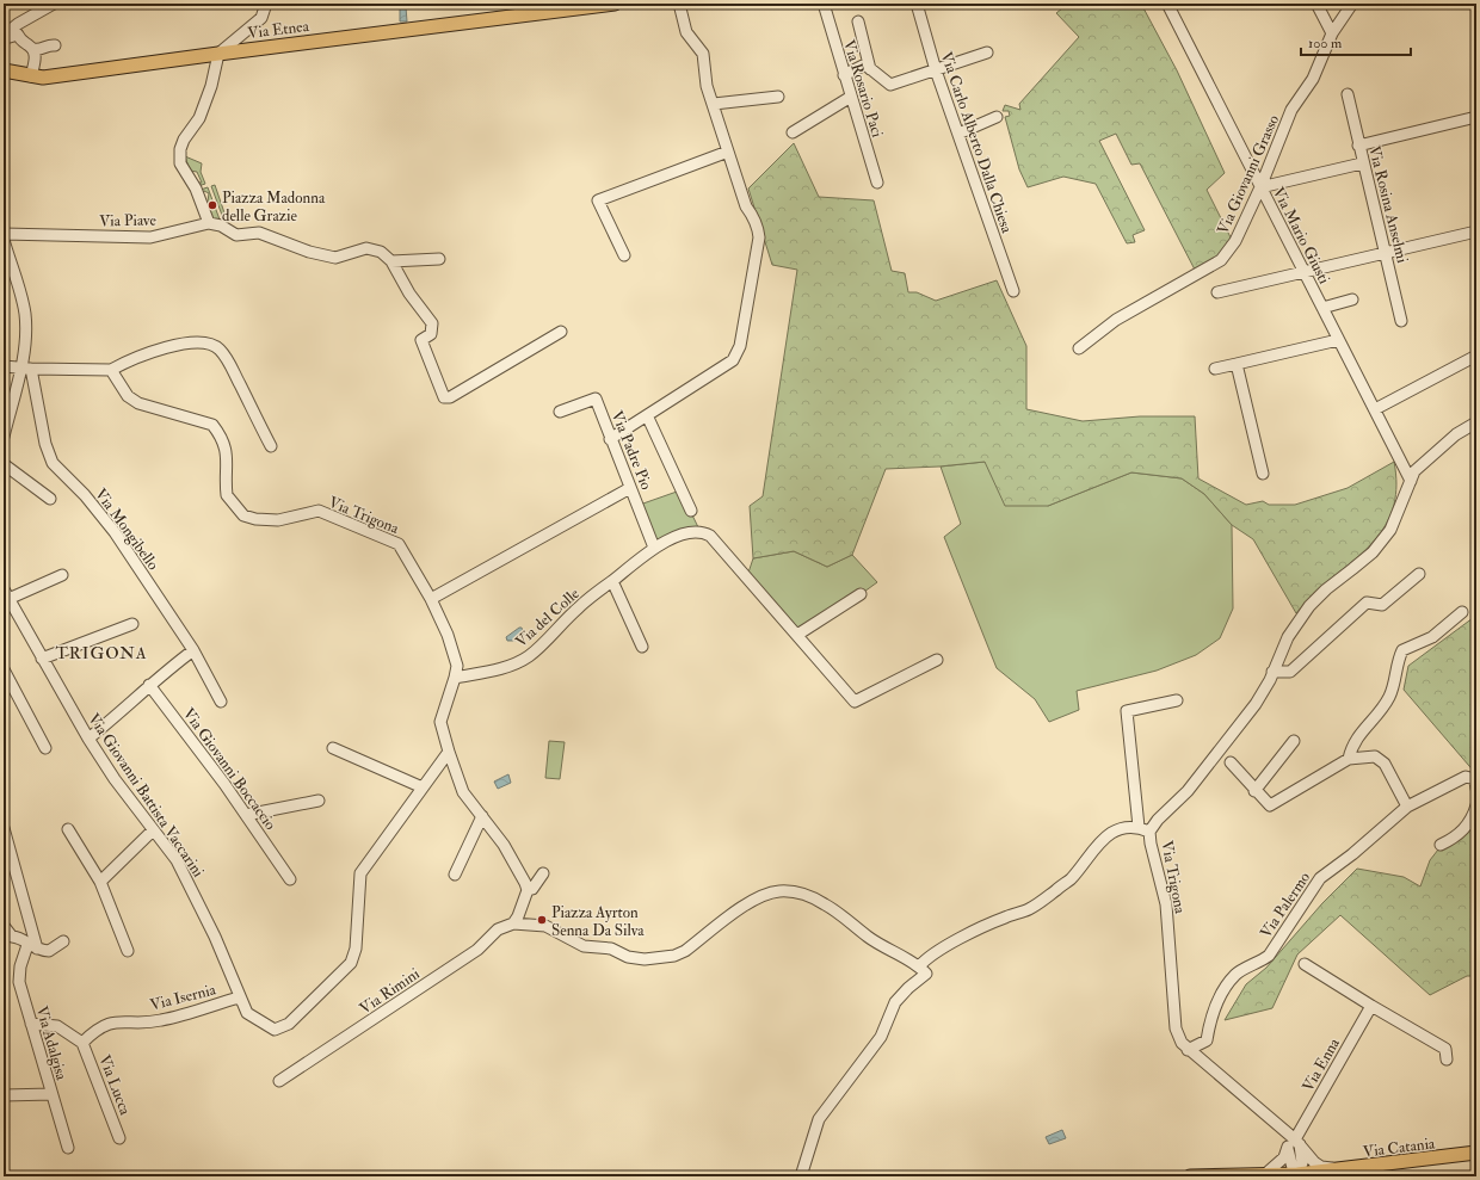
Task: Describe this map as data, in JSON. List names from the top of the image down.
{
  "streets": {
    "main road": ["Via Etnea", "Via Catania"],
    "street": [
      "Via Rosario Paci",
      "Via Carlo Alberto Dalla Chiesa",
      "Via Giovanni Grasso",
      "Via Rosina Anselmi",
      "Via Piave",
      "Via Mario Giusti",
      "Via Padre Pio",
      "Via Trigona",
      "Via Mongibello",
      "Via del Colle",
      "Via Giovanni Boccaccio",
      "Via Giovanni Battista Vaccarini",
      "Via Palermo",
      "Via Rimini",
      "Via Isernia",
      "Via Adalgisa",
      "Via Enna",
      "Via Lucca"
    ]
  },
  "crossings": [
    ["Via Giovanni Grasso", "Via Mario Giusti"],
    ["Via Padre Pio", "Via del Colle"],
    ["Via Trigona", "Via del Colle"],
    ["Via Trigona", "Via Palermo"],
    ["Via Trigona", "Via Enna"],
    ["Via Trigona", "Via Catania"],
    ["Via Giovanni Battista Vaccarini", "Via Isernia"],
    ["Via Isernia", "Via Lucca"]
  ],
  "districts": ["TRIGONA"],
  "places": ["Piazza Madonna delle Grazie", "Piazza Ayrton Senna Da Silva"],
  "scale_bar": "100 m"
}
